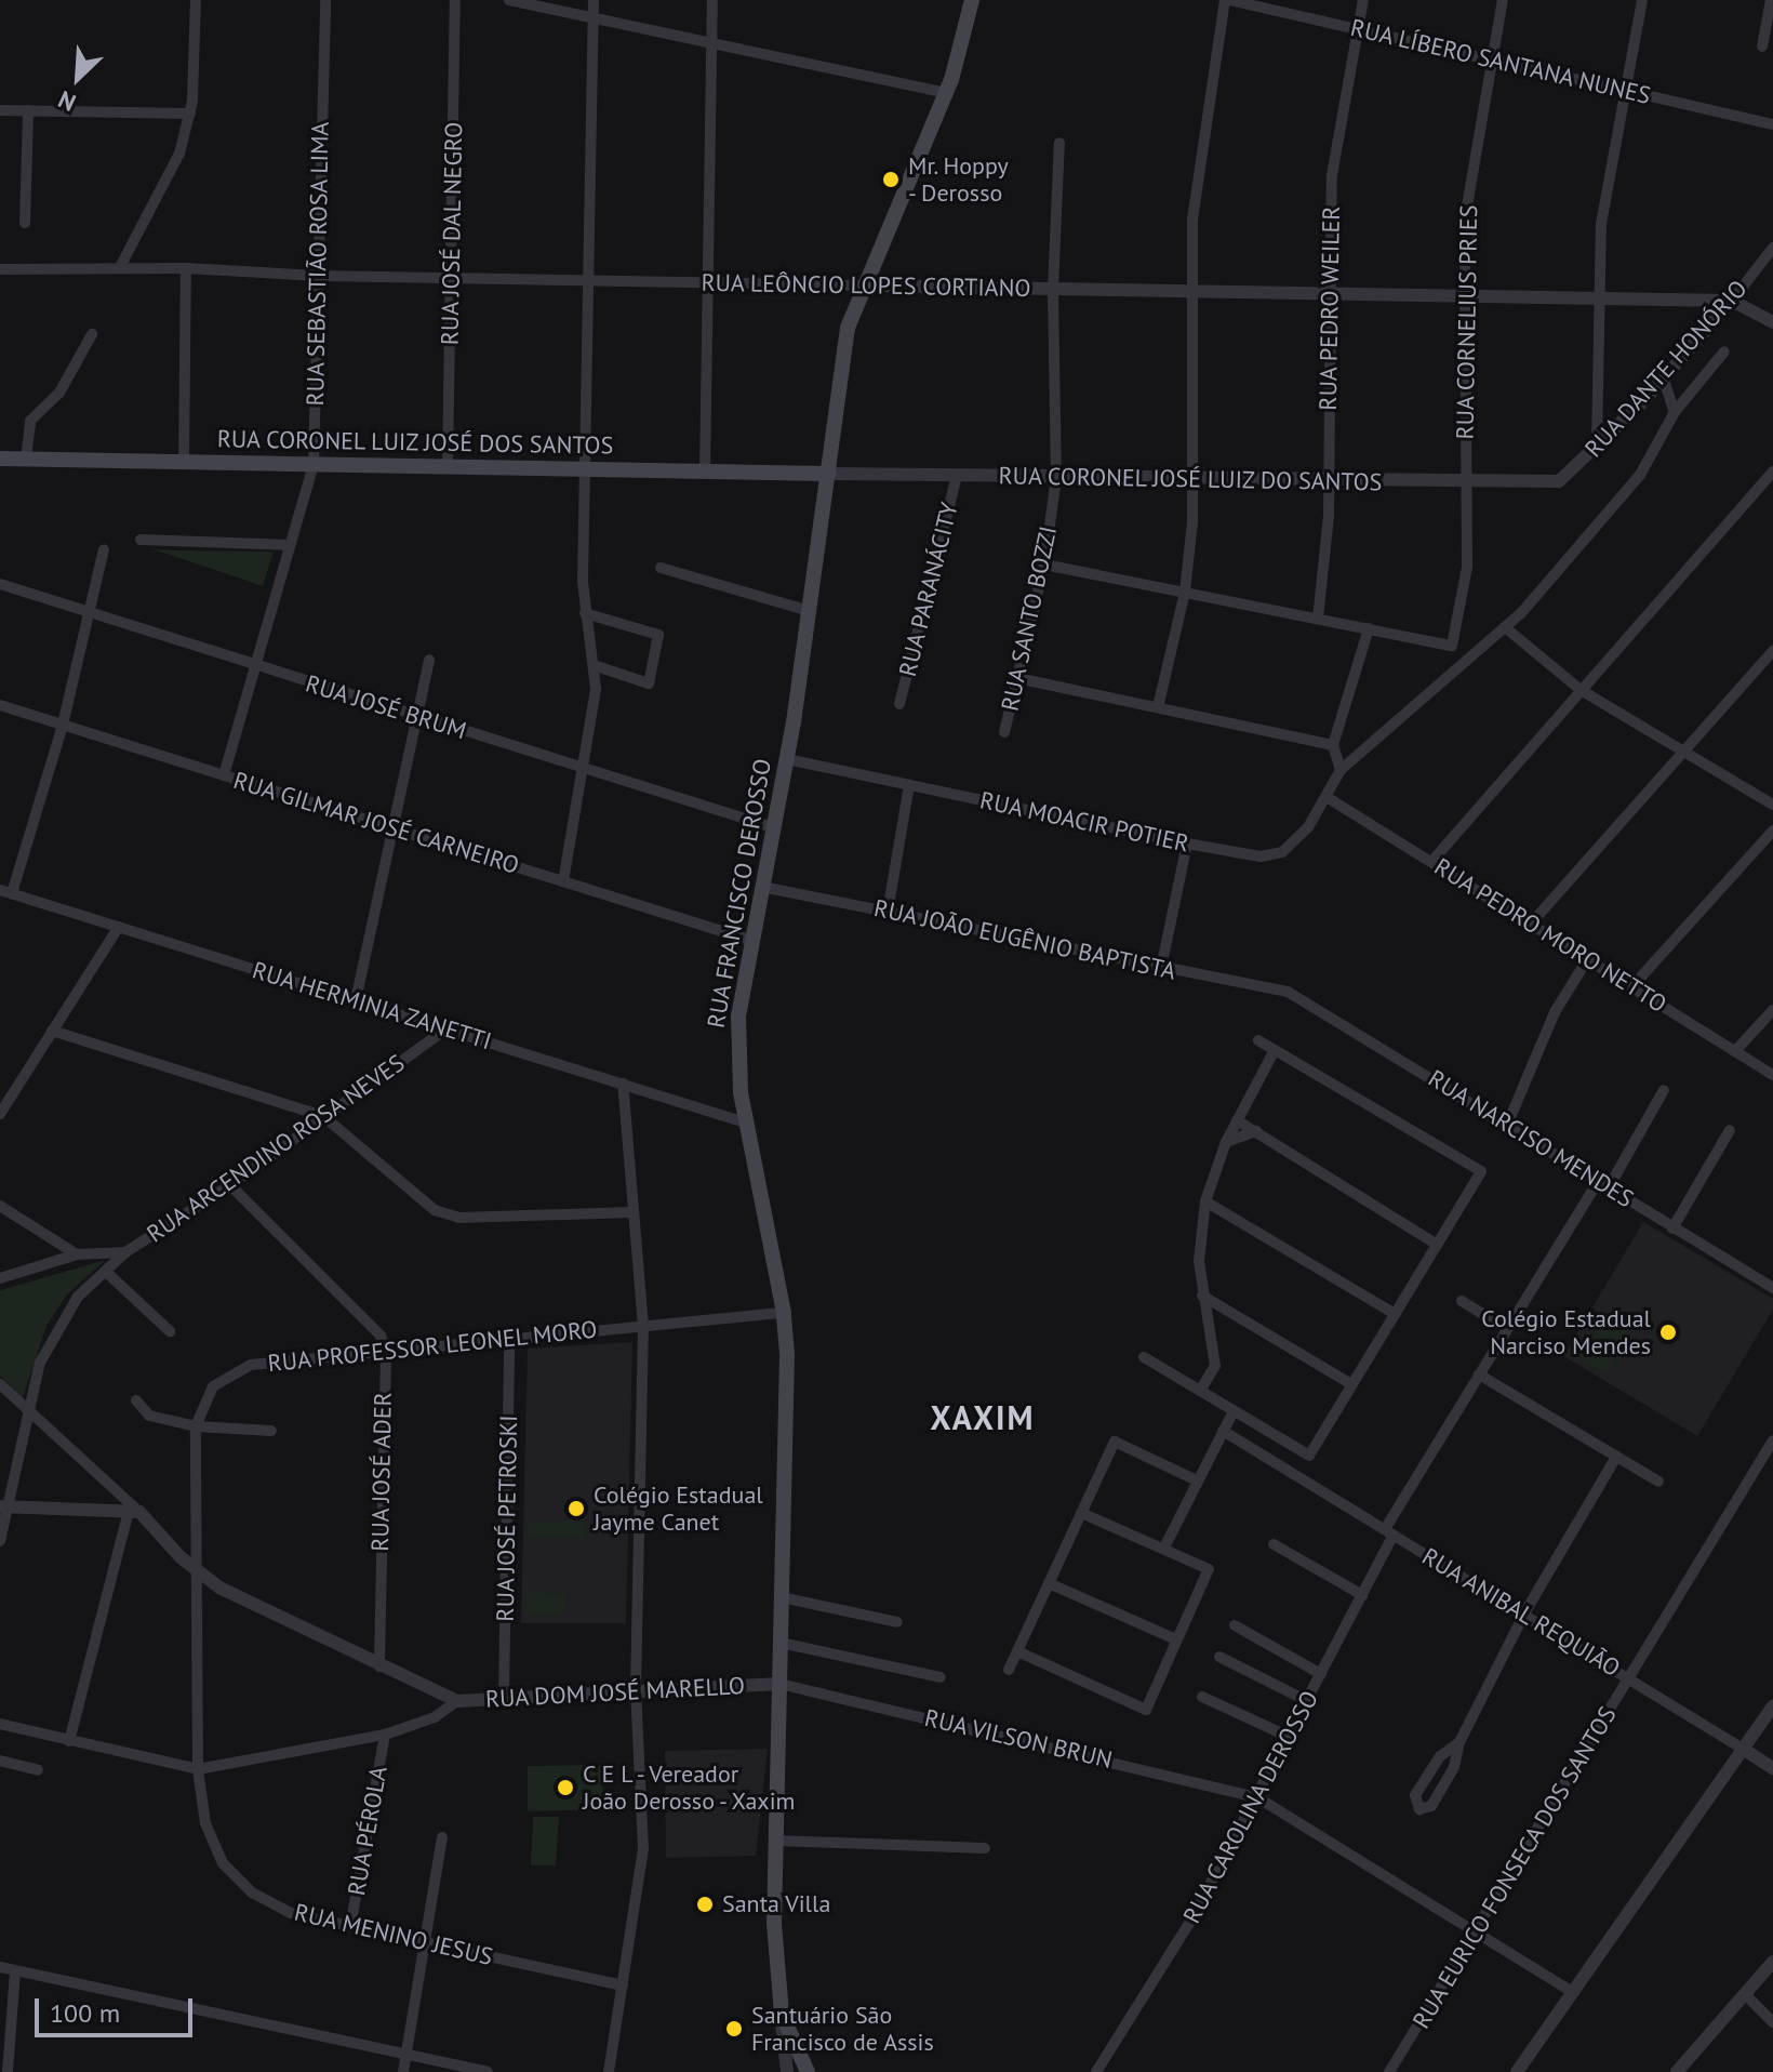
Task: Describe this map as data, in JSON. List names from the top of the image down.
{
  "streets": {
    "main road": ["RUA CORONEL LUIZ JOSÉ DOS SANTOS", "RUA FRANCISCO DEROSSO"],
    "street": [
      "RUA LÍBERO SANTANA NUNES",
      "RUA JOSÉ DAL NEGRO",
      "RUA SEBASTIÃO ROSA LIMA",
      "RUA LEÔNCIO LOPES CORTIANO",
      "RUA PEDRO WEILER",
      "RUA CORNELIUS PRIES",
      "RUA DANTE HONÓRIO",
      "RUA CORONEL JOSÉ LUIZ DO SANTOS",
      "RUA PARANÁCITY",
      "RUA SANTO BOZZI",
      "RUA JOSÉ BRUM",
      "RUA MOACIR POTIER",
      "RUA GILMAR JOSÉ CARNEIRO",
      "RUA PEDRO MORO NETTO",
      "RUA JOÃO EUGÊNIO BAPTISTA",
      "RUA HERMINIA ZANETTI",
      "RUA NARCISO MENDES",
      "RUA ARCENDINO ROSA NEVES",
      "RUA PROFESSOR LEONEL MORO",
      "RUA JOSÉ ADER",
      "RUA JOSÉ PETROSKI",
      "RUA ANIBAL REQUIÃO",
      "RUA DOM JOSÉ MARELLO",
      "RUA VILSON BRUN",
      "RUA CAROLINA DEROSSO",
      "RUA PÉROLA",
      "RUA EURICO FONSECA DOS SANTOS",
      "RUA MENINO JESUS"
    ]
  },
  "crossings": [
    ["RUA LÍBERO SANTANA NUNES", "RUA PEDRO WEILER"],
    ["RUA LÍBERO SANTANA NUNES", "RUA CORNELIUS PRIES"],
    ["RUA JOSÉ DAL NEGRO", "RUA LEÔNCIO LOPES CORTIANO"],
    ["RUA JOSÉ DAL NEGRO", "RUA CORONEL LUIZ JOSÉ DOS SANTOS"],
    ["RUA SEBASTIÃO ROSA LIMA", "RUA LEÔNCIO LOPES CORTIANO"],
    ["RUA SEBASTIÃO ROSA LIMA", "RUA CORONEL LUIZ JOSÉ DOS SANTOS"],
    ["RUA SEBASTIÃO ROSA LIMA", "RUA JOSÉ BRUM"],
    ["RUA SEBASTIÃO ROSA LIMA", "RUA GILMAR JOSÉ CARNEIRO"],
    ["RUA LEÔNCIO LOPES CORTIANO", "RUA PEDRO WEILER"],
    ["RUA LEÔNCIO LOPES CORTIANO", "RUA CORNELIUS PRIES"],
    ["RUA LEÔNCIO LOPES CORTIANO", "RUA DANTE HONÓRIO"],
    ["RUA LEÔNCIO LOPES CORTIANO", "RUA SANTO BOZZI"],
    ["RUA LEÔNCIO LOPES CORTIANO", "RUA FRANCISCO DEROSSO"],
    ["RUA PEDRO WEILER", "RUA CORONEL JOSÉ LUIZ DO SANTOS"],
    ["RUA CORNELIUS PRIES", "RUA CORONEL JOSÉ LUIZ DO SANTOS"],
    ["RUA DANTE HONÓRIO", "RUA CORONEL JOSÉ LUIZ DO SANTOS"],
    ["RUA CORONEL LUIZ JOSÉ DOS SANTOS", "RUA CORONEL JOSÉ LUIZ DO SANTOS"],
    ["RUA CORONEL LUIZ JOSÉ DOS SANTOS", "RUA FRANCISCO DEROSSO"],
    ["RUA CORONEL JOSÉ LUIZ DO SANTOS", "RUA PARANÁCITY"],
    ["RUA CORONEL JOSÉ LUIZ DO SANTOS", "RUA SANTO BOZZI"],
    ["RUA CORONEL JOSÉ LUIZ DO SANTOS", "RUA FRANCISCO DEROSSO"],
    ["RUA JOSÉ BRUM", "RUA FRANCISCO DEROSSO"],
    ["RUA MOACIR POTIER", "RUA FRANCISCO DEROSSO"],
    ["RUA MOACIR POTIER", "RUA PEDRO MORO NETTO"],
    ["RUA GILMAR JOSÉ CARNEIRO", "RUA FRANCISCO DEROSSO"],
    ["RUA FRANCISCO DEROSSO", "RUA JOÃO EUGÊNIO BAPTISTA"],
    ["RUA FRANCISCO DEROSSO", "RUA HERMINIA ZANETTI"],
    ["RUA FRANCISCO DEROSSO", "RUA PROFESSOR LEONEL MORO"],
    ["RUA FRANCISCO DEROSSO", "RUA DOM JOSÉ MARELLO"],
    ["RUA FRANCISCO DEROSSO", "RUA VILSON BRUN"],
    ["RUA JOÃO EUGÊNIO BAPTISTA", "RUA NARCISO MENDES"],
    ["RUA HERMINIA ZANETTI", "RUA ARCENDINO ROSA NEVES"],
    ["RUA NARCISO MENDES", "RUA CAROLINA DEROSSO"],
    ["RUA ARCENDINO ROSA NEVES", "RUA JOSÉ ADER"],
    ["RUA PROFESSOR LEONEL MORO", "RUA JOSÉ ADER"],
    ["RUA PROFESSOR LEONEL MORO", "RUA JOSÉ PETROSKI"],
    ["RUA PROFESSOR LEONEL MORO", "RUA DOM JOSÉ MARELLO"],
    ["RUA PROFESSOR LEONEL MORO", "RUA MENINO JESUS"],
    ["RUA JOSÉ PETROSKI", "RUA DOM JOSÉ MARELLO"],
    ["RUA ANIBAL REQUIÃO", "RUA CAROLINA DEROSSO"],
    ["RUA ANIBAL REQUIÃO", "RUA EURICO FONSECA DOS SANTOS"],
    ["RUA DOM JOSÉ MARELLO", "RUA VILSON BRUN"],
    ["RUA DOM JOSÉ MARELLO", "RUA PÉROLA"],
    ["RUA DOM JOSÉ MARELLO", "RUA MENINO JESUS"],
    ["RUA VILSON BRUN", "RUA CAROLINA DEROSSO"],
    ["RUA VILSON BRUN", "RUA EURICO FONSECA DOS SANTOS"],
    ["RUA PÉROLA", "RUA MENINO JESUS"]
  ],
  "districts": ["XAXIM"],
  "places": [
    "Mr. Hoppy - Derosso",
    "Colégio Estadual Narciso Mendes",
    "Colégio Estadual Jayme Canet",
    "C E L - Vereador João Derosso - Xaxim",
    "Santa Villa",
    "Santuário São Francisco de Assis"
  ],
  "scale_bar": "100 m",
  "north": "bottom left"
}
